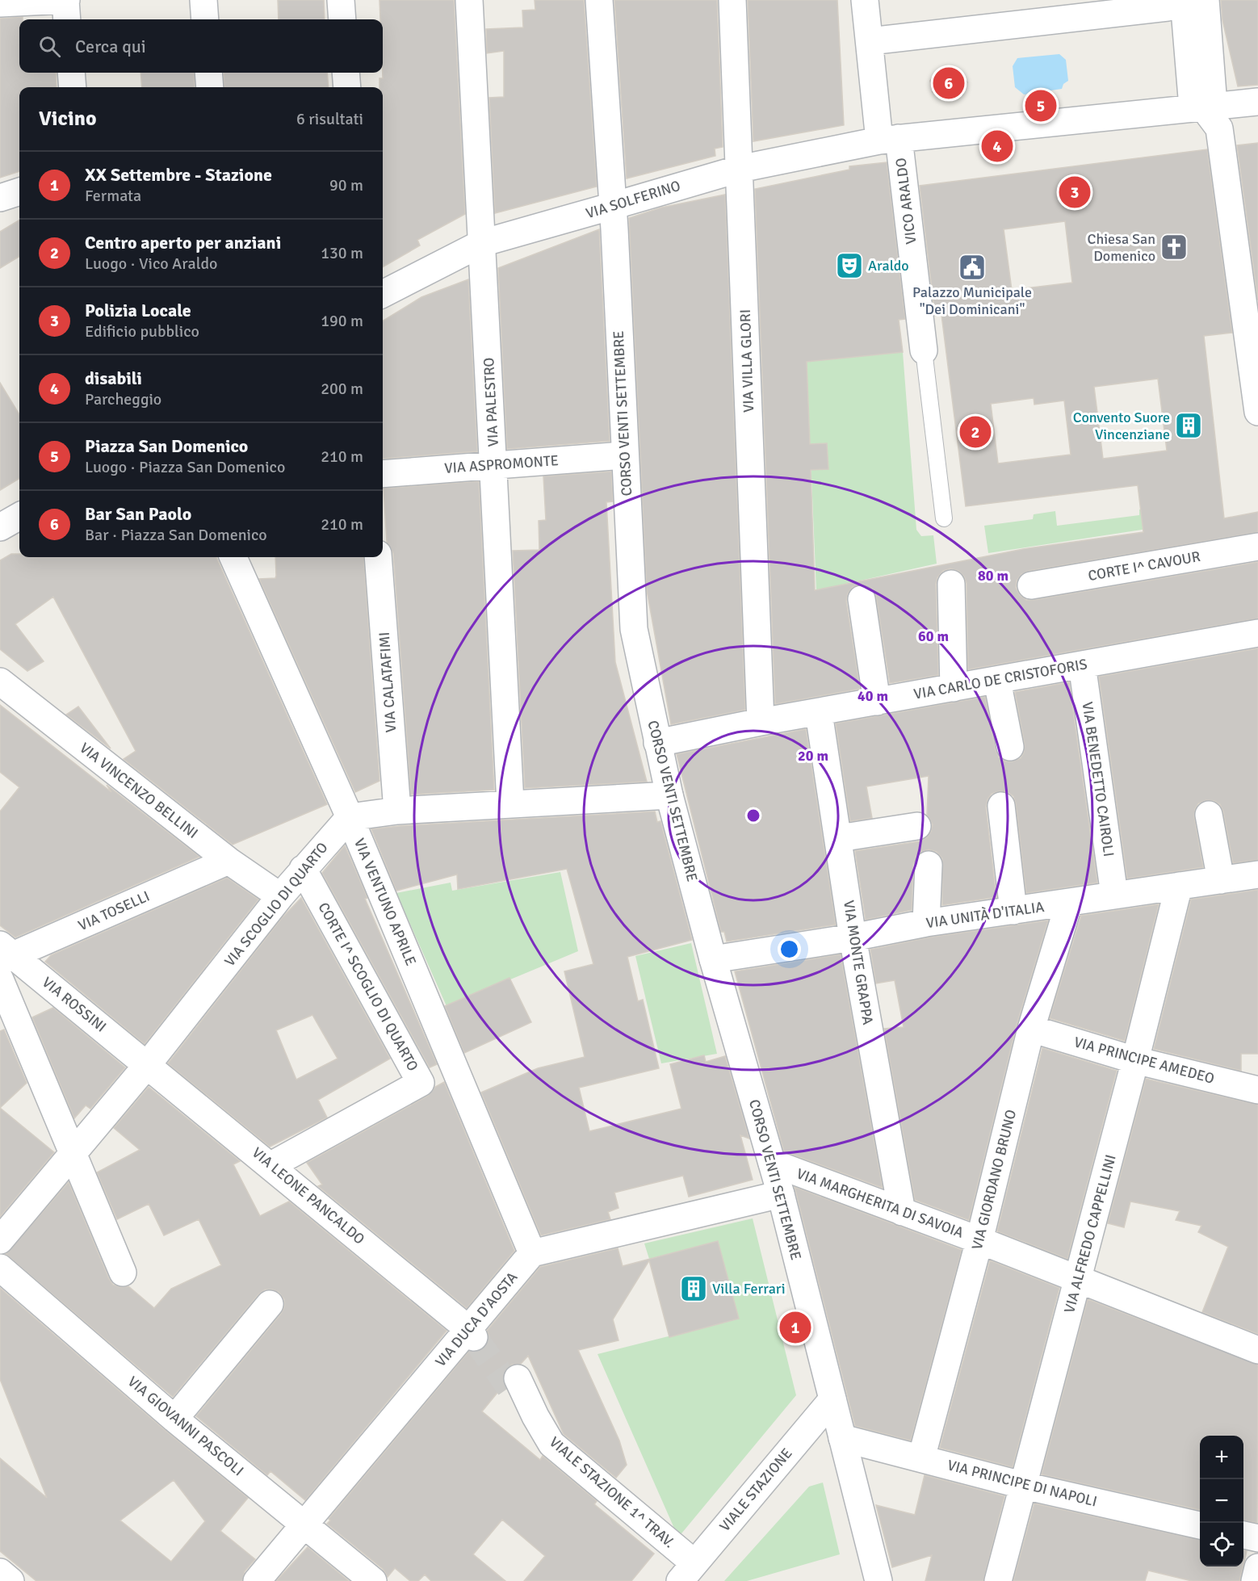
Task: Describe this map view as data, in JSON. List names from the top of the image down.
{
  "streets": {
    "street": [
      "VIA SOLFERINO",
      "VICO ARALDO",
      "VIA VILLA GLORI",
      "VIA PALESTRO",
      "CORSO VENTI SETTEMBRE",
      "VIA ASPROMONTE",
      "CORTE I^ CAVOUR",
      "VIA CARLO DE CRISTOFORIS",
      "VIA CALATAFIMI",
      "VIA BENEDETTO CAIROLI",
      "VIA VINCENZO BELLINI",
      "VIA VENTUNO APRILE",
      "VIA SCOGLIO DI QUARTO",
      "VIA TOSELLI",
      "VIA UNITÀ D'ITALIA",
      "VIA MONTE GRAPPA",
      "CORTE I^ SCOGLIO DI QUARTO",
      "VIA ROSSINI",
      "VIA PRINCIPE AMEDEO",
      "VIA GIORDANO BRUNO",
      "VIA LEONE PANCALDO",
      "VIA MARGHERITA DI SAVOIA",
      "VIA ALFREDO CAPPELLINI",
      "VIA DUCA D'AOSTA",
      "VIA GIOVANNI PASCOLI",
      "VIA PRINCIPE DI NAPOLI",
      "VIALE STAZIONE",
      "VIALE STAZIONE 1^ TRAV."
    ]
  },
  "crossings": [
    ["VIA SOLFERINO", "VICO ARALDO"],
    ["VIA SOLFERINO", "VIA VILLA GLORI"],
    ["VIA SOLFERINO", "VIA PALESTRO"],
    ["VIA SOLFERINO", "CORSO VENTI SETTEMBRE"],
    ["VIA VILLA GLORI", "VIA CARLO DE CRISTOFORIS"],
    ["VIA PALESTRO", "VIA ASPROMONTE"],
    ["CORSO VENTI SETTEMBRE", "VIA ASPROMONTE"],
    ["CORSO VENTI SETTEMBRE", "VIA CARLO DE CRISTOFORIS"],
    ["CORSO VENTI SETTEMBRE", "VIA UNITÀ D'ITALIA"],
    ["CORSO VENTI SETTEMBRE", "VIA MARGHERITA DI SAVOIA"],
    ["CORSO VENTI SETTEMBRE", "VIA PRINCIPE DI NAPOLI"],
    ["CORSO VENTI SETTEMBRE", "VIALE STAZIONE"],
    ["VIA CARLO DE CRISTOFORIS", "VIA BENEDETTO CAIROLI"],
    ["VIA CARLO DE CRISTOFORIS", "VIA MONTE GRAPPA"],
    ["VIA BENEDETTO CAIROLI", "VIA UNITÀ D'ITALIA"],
    ["VIA VINCENZO BELLINI", "VIA SCOGLIO DI QUARTO"],
    ["VIA VINCENZO BELLINI", "VIA TOSELLI"],
    ["VIA VENTUNO APRILE", "VIA SCOGLIO DI QUARTO"],
    ["VIA VENTUNO APRILE", "VIA DUCA D'AOSTA"],
    ["VIA SCOGLIO DI QUARTO", "CORTE I^ SCOGLIO DI QUARTO"],
    ["VIA SCOGLIO DI QUARTO", "VIA ROSSINI"],
    ["VIA SCOGLIO DI QUARTO", "VIA LEONE PANCALDO"],
    ["VIA TOSELLI", "VIA ROSSINI"],
    ["VIA UNITÀ D'ITALIA", "VIA MONTE GRAPPA"],
    ["VIA UNITÀ D'ITALIA", "VIA GIORDANO BRUNO"],
    ["VIA UNITÀ D'ITALIA", "VIA ALFREDO CAPPELLINI"],
    ["VIA MONTE GRAPPA", "VIA MARGHERITA DI SAVOIA"],
    ["CORTE I^ SCOGLIO DI QUARTO", "VIA LEONE PANCALDO"],
    ["VIA ROSSINI", "VIA LEONE PANCALDO"],
    ["VIA PRINCIPE AMEDEO", "VIA GIORDANO BRUNO"],
    ["VIA PRINCIPE AMEDEO", "VIA ALFREDO CAPPELLINI"],
    ["VIA GIORDANO BRUNO", "VIA MARGHERITA DI SAVOIA"],
    ["VIA GIORDANO BRUNO", "VIA PRINCIPE DI NAPOLI"],
    ["VIA LEONE PANCALDO", "VIA DUCA D'AOSTA"],
    ["VIA MARGHERITA DI SAVOIA", "VIA ALFREDO CAPPELLINI"],
    ["VIA ALFREDO CAPPELLINI", "VIA PRINCIPE DI NAPOLI"],
    ["VIA DUCA D'AOSTA", "VIA GIOVANNI PASCOLI"],
    ["VIALE STAZIONE", "VIALE STAZIONE 1^ TRAV."]
  ],
  "places": {
    "church": ["Chiesa San Domenico"],
    "theatre": ["Araldo"],
    "public building": ["Palazzo Municipale \"Dei Dominicani\""],
    "building": ["Convento Suore Vincenziane", "Villa Ferrari"]
  },
  "page": {
    "search": "Cerca qui",
    "pins": [
      "6",
      "5",
      "4",
      "3",
      "2",
      "1"
    ],
    "heading": ["Vicino", "6 risultati"],
    "list": [
      {
        "mark": "1",
        "name": "XX Settembre - Stazione",
        "note": "Fermata",
        "value": "90 m"
      },
      {
        "mark": "2",
        "name": "Centro aperto per anziani",
        "note": "Luogo · Vico Araldo",
        "value": "130 m"
      },
      {
        "mark": "3",
        "name": "Polizia Locale",
        "note": "Edificio pubblico",
        "value": "190 m"
      },
      {
        "mark": "4",
        "name": "disabili",
        "note": "Parcheggio",
        "value": "200 m"
      },
      {
        "mark": "5",
        "name": "Piazza San Domenico",
        "note": "Luogo · Piazza San Domenico",
        "value": "210 m"
      },
      {
        "mark": "6",
        "name": "Bar San Paolo",
        "note": "Bar · Piazza San Domenico",
        "value": "210 m"
      }
    ],
    "map_buttons": ["+", "−"]
  },
  "rings": [
    "80 m",
    "60 m",
    "40 m",
    "20 m"
  ]
}
